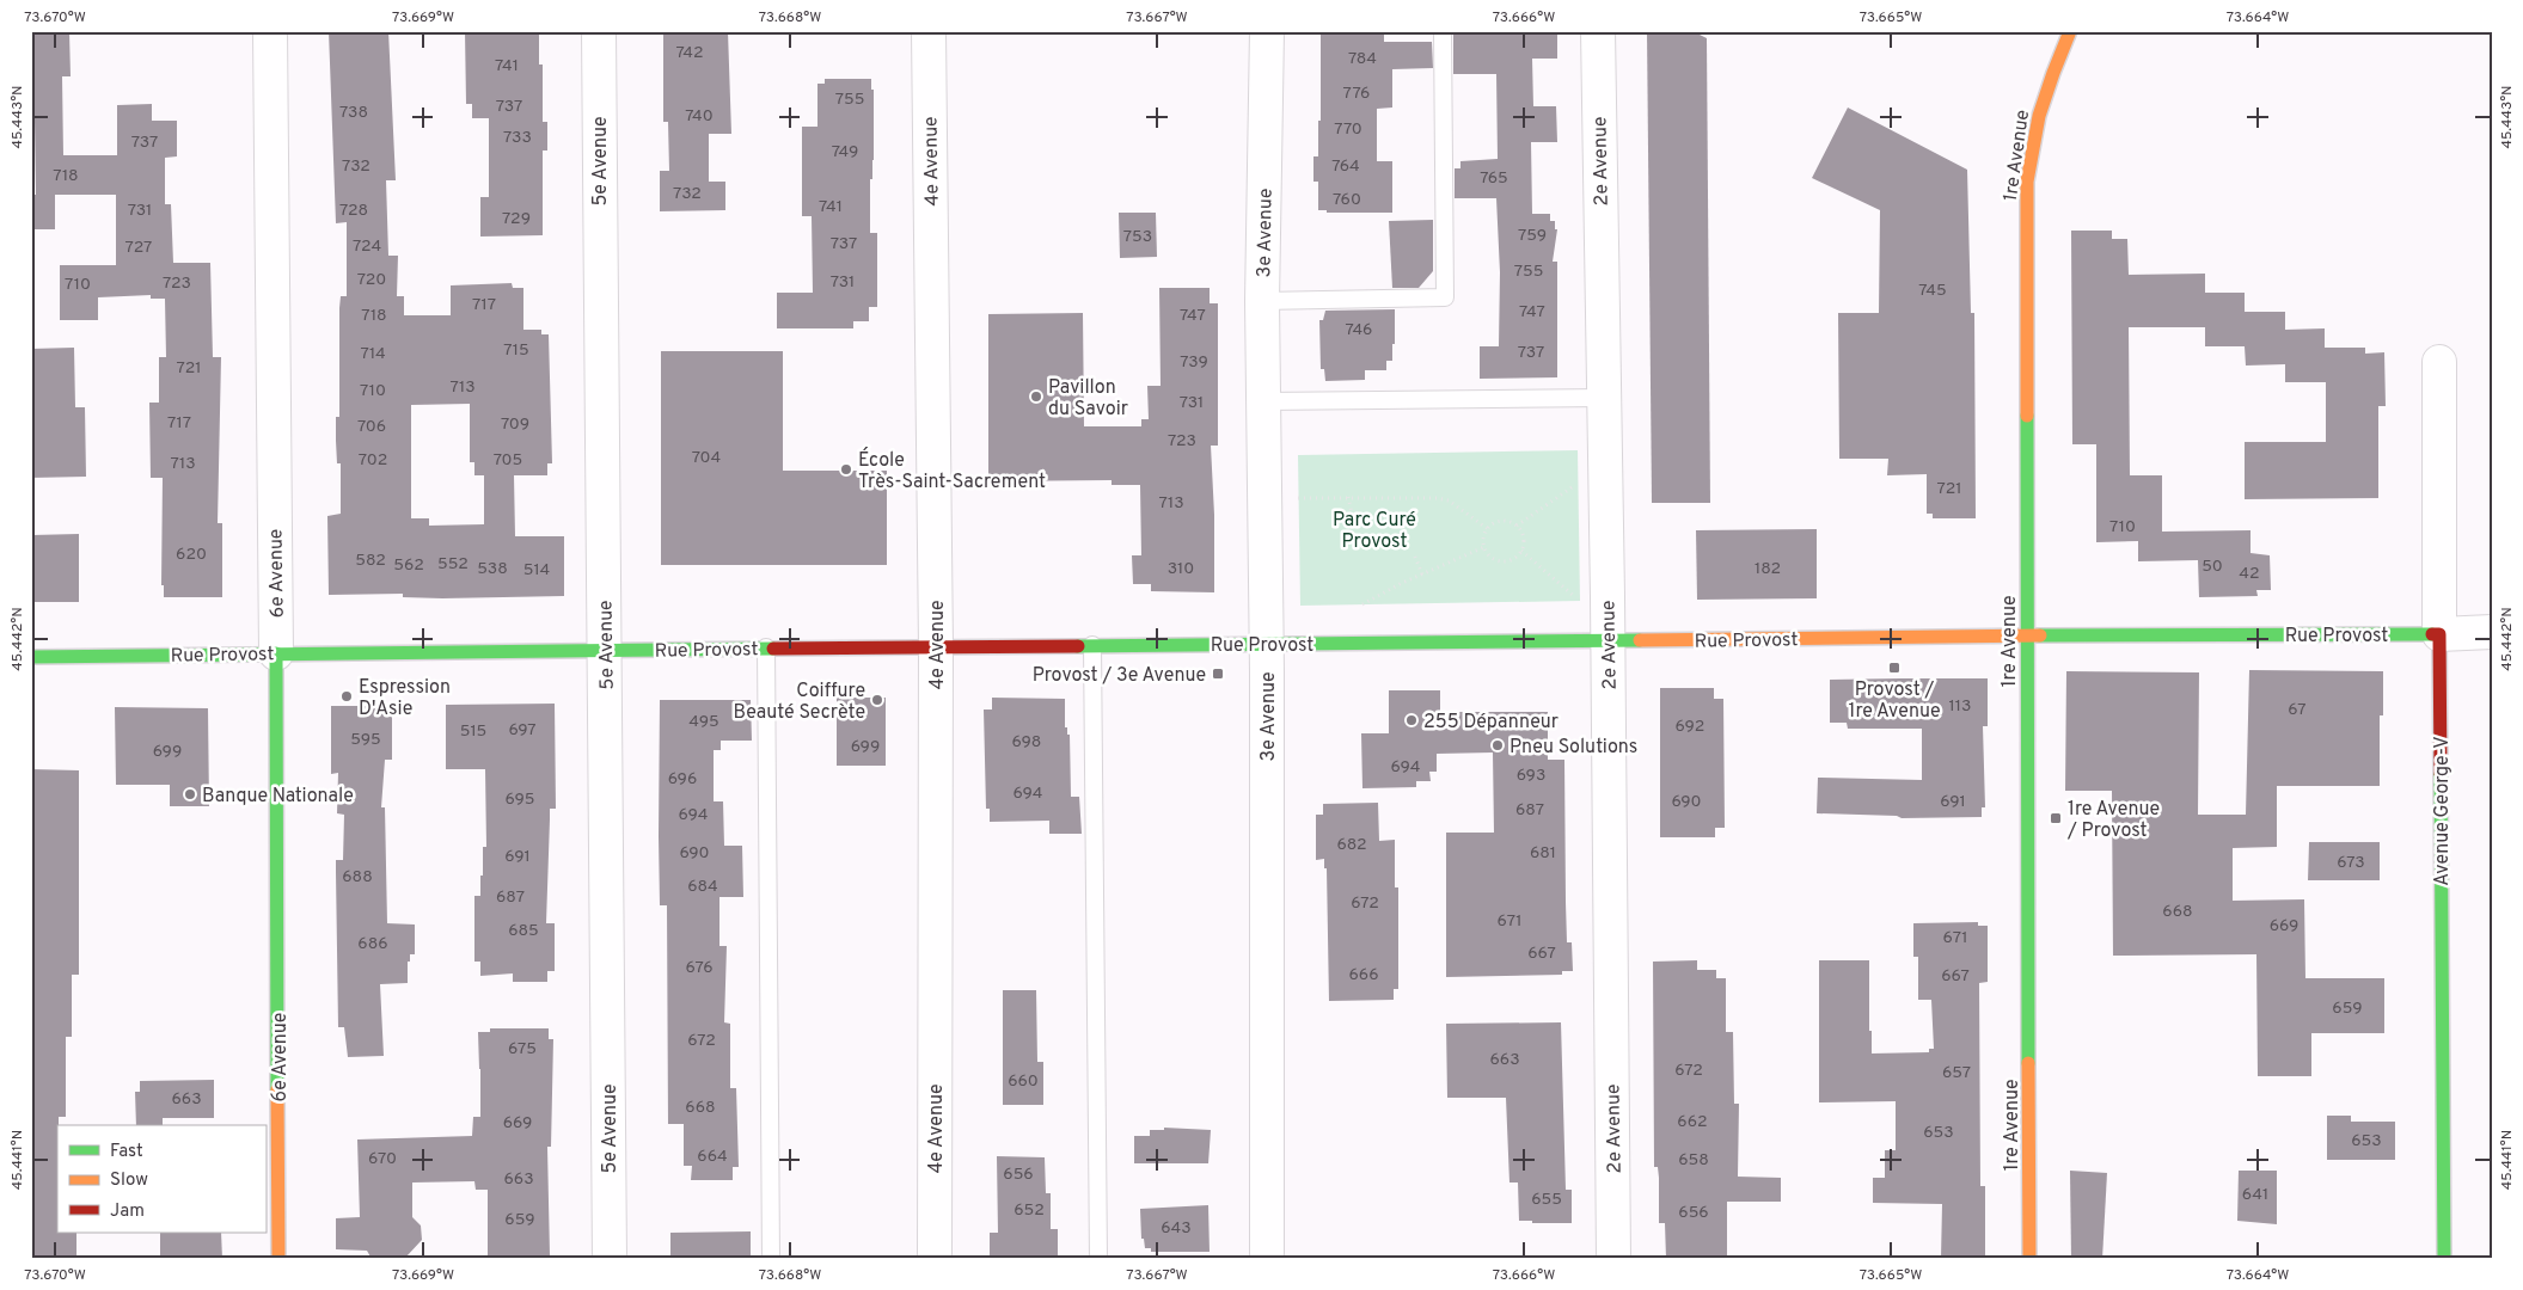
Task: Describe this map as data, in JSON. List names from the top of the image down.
{
  "streets": {
    "street": [
      "1re Avenue",
      "5e Avenue",
      "4e Avenue",
      "2e Avenue",
      "3e Avenue",
      "6e Avenue",
      "Rue Provost",
      "Avenue George-V"
    ]
  },
  "crossings": [
    ["1re Avenue", "Rue Provost"],
    ["5e Avenue", "Rue Provost"],
    ["4e Avenue", "Rue Provost"],
    ["2e Avenue", "Rue Provost"],
    ["3e Avenue", "Rue Provost"],
    ["6e Avenue", "Rue Provost"],
    ["Rue Provost", "Avenue George-V"]
  ],
  "parks": ["Parc Curé Provost"],
  "places": {
    "other": [
      "Pavillon du Savoir",
      "École Très-Saint-Sacrement",
      "Espression D'Asie",
      "Coiffure Beauté Secrète",
      "255 Dépanneur",
      "Pneu Solutions",
      "Banque Nationale"
    ],
    "transit": ["Provost / 1re Avenue", "Provost / 3e Avenue", "1re Avenue / Provost"]
  },
  "house_numbers": [
    "742",
    "784",
    "741",
    "776",
    "755",
    "737",
    "738",
    "740",
    "770",
    "733",
    "737",
    "749",
    "732",
    "764",
    "718",
    "765",
    "732",
    "760",
    "741",
    "731",
    "728",
    "729",
    "759",
    "753",
    "737",
    "724",
    "727",
    "755",
    "720",
    "731",
    "723",
    "710",
    "745",
    "717",
    "747",
    "718",
    "747",
    "746",
    "715",
    "737",
    "714",
    "739",
    "721",
    "713",
    "710",
    "731",
    "717",
    "709",
    "706",
    "723",
    "704",
    "702",
    "705",
    "713",
    "721",
    "713",
    "710",
    "620",
    "582",
    "552",
    "562",
    "50",
    "538",
    "310",
    "182",
    "514",
    "42",
    "113",
    "67",
    "495",
    "692",
    "697",
    "515",
    "595",
    "698",
    "699",
    "699",
    "694",
    "693",
    "696",
    "694",
    "695",
    "690",
    "691",
    "687",
    "694",
    "682",
    "690",
    "681",
    "691",
    "673",
    "688",
    "684",
    "687",
    "672",
    "668",
    "671",
    "669",
    "685",
    "671",
    "686",
    "667",
    "676",
    "666",
    "667",
    "659",
    "672",
    "675",
    "663",
    "672",
    "657",
    "660",
    "663",
    "668",
    "662",
    "669",
    "653",
    "653",
    "664",
    "670",
    "658",
    "656",
    "663",
    "641",
    "655",
    "652",
    "656",
    "659",
    "643"
  ],
  "legend": ["Fast", "Slow", "Jam"],
  "coordinates": [
    "73.670°W",
    "73.669°W",
    "73.668°W",
    "73.667°W",
    "73.666°W",
    "73.665°W",
    "73.664°W",
    "45.443°N",
    "45.442°N",
    "45.441°N"
  ]
}
